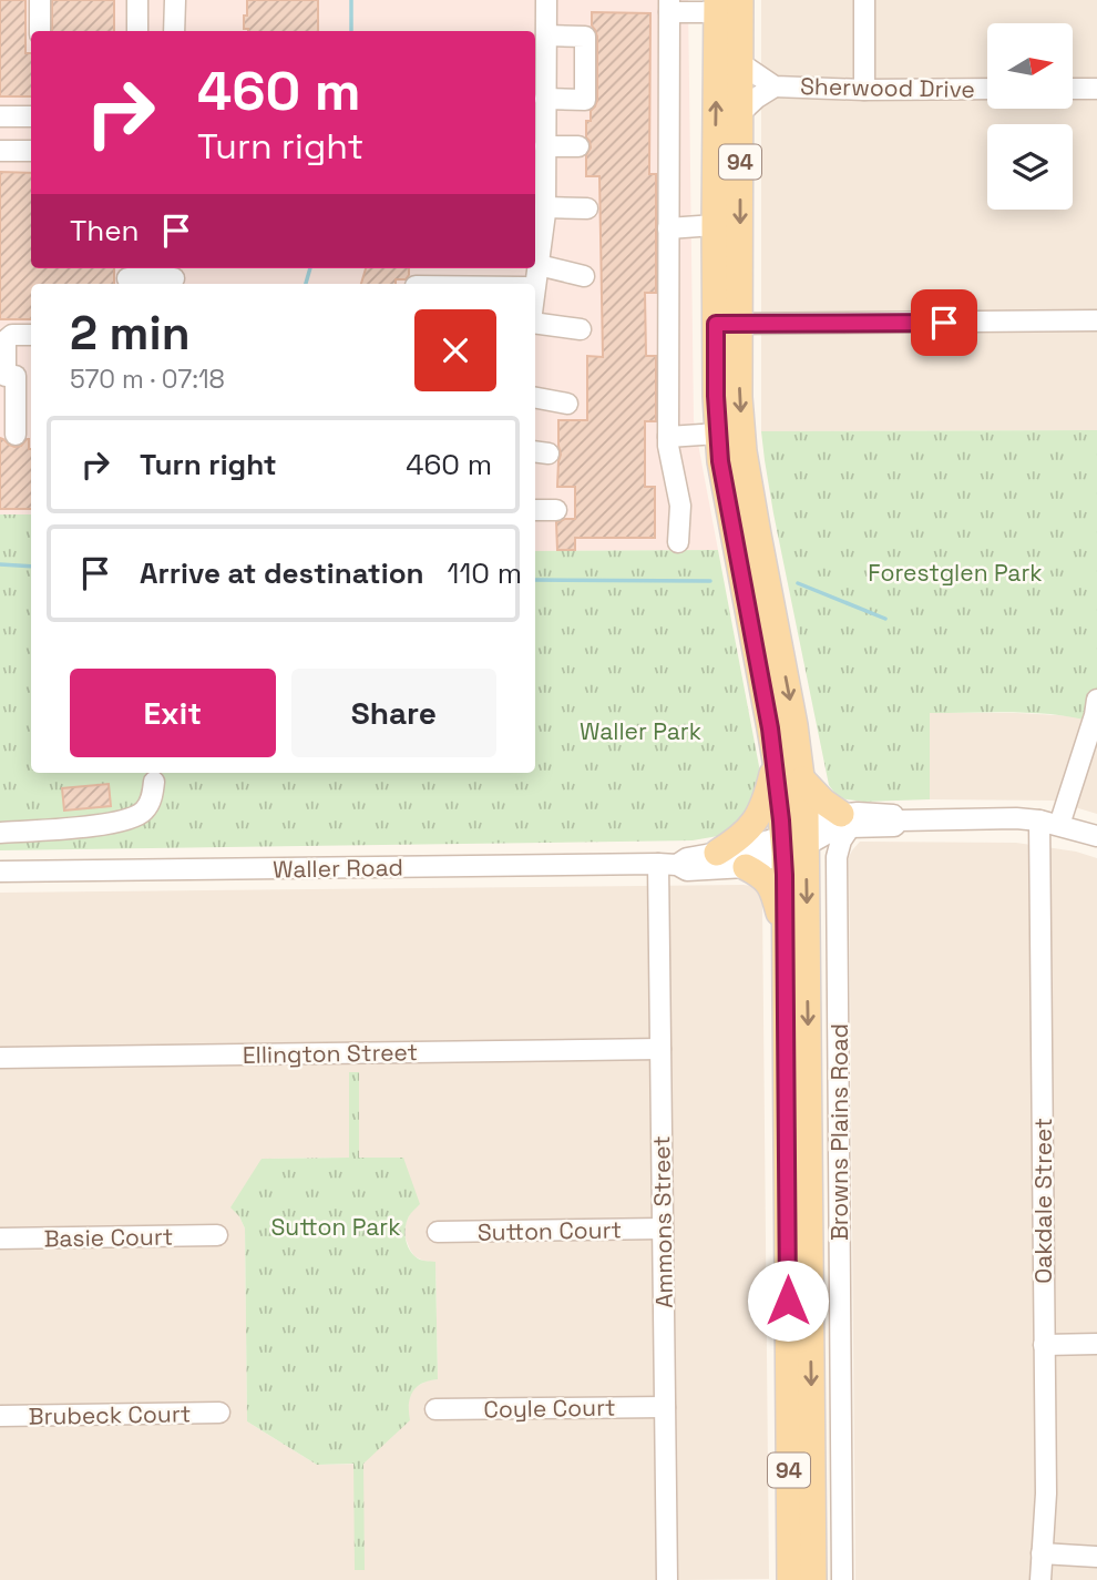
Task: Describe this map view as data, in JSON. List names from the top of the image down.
{
  "streets": {
    "main road": ["94", "Browns Plains Road"],
    "street": [
      "Sherwood Drive",
      "Waller Road",
      "Ellington Street",
      "Oakdale Street",
      "Ammons Street",
      "Sutton Court",
      "Basie Court",
      "Coyle Court",
      "Brubeck Court"
    ]
  },
  "crossings": [
    ["Sherwood Drive", "Browns Plains Road"],
    ["Waller Road", "Browns Plains Road"],
    ["Waller Road", "Ammons Street"],
    ["Ellington Street", "Ammons Street"],
    ["Ammons Street", "Sutton Court"],
    ["Ammons Street", "Coyle Court"]
  ],
  "parks": ["Forestglen Park", "Waller Park", "Sutton Park"],
  "north": "right",
  "page": {
    "turn": ["460 m", "Turn right"],
    "then": "Then",
    "heading": ["2 min", "570 m · 07:18"],
    "list": [
      {
        "name": "Turn right",
        "value": "460 m"
      },
      {
        "name": "Arrive at destination",
        "value": "110 m"
      }
    ],
    "buttons": ["Exit", "Share"]
  }
}
